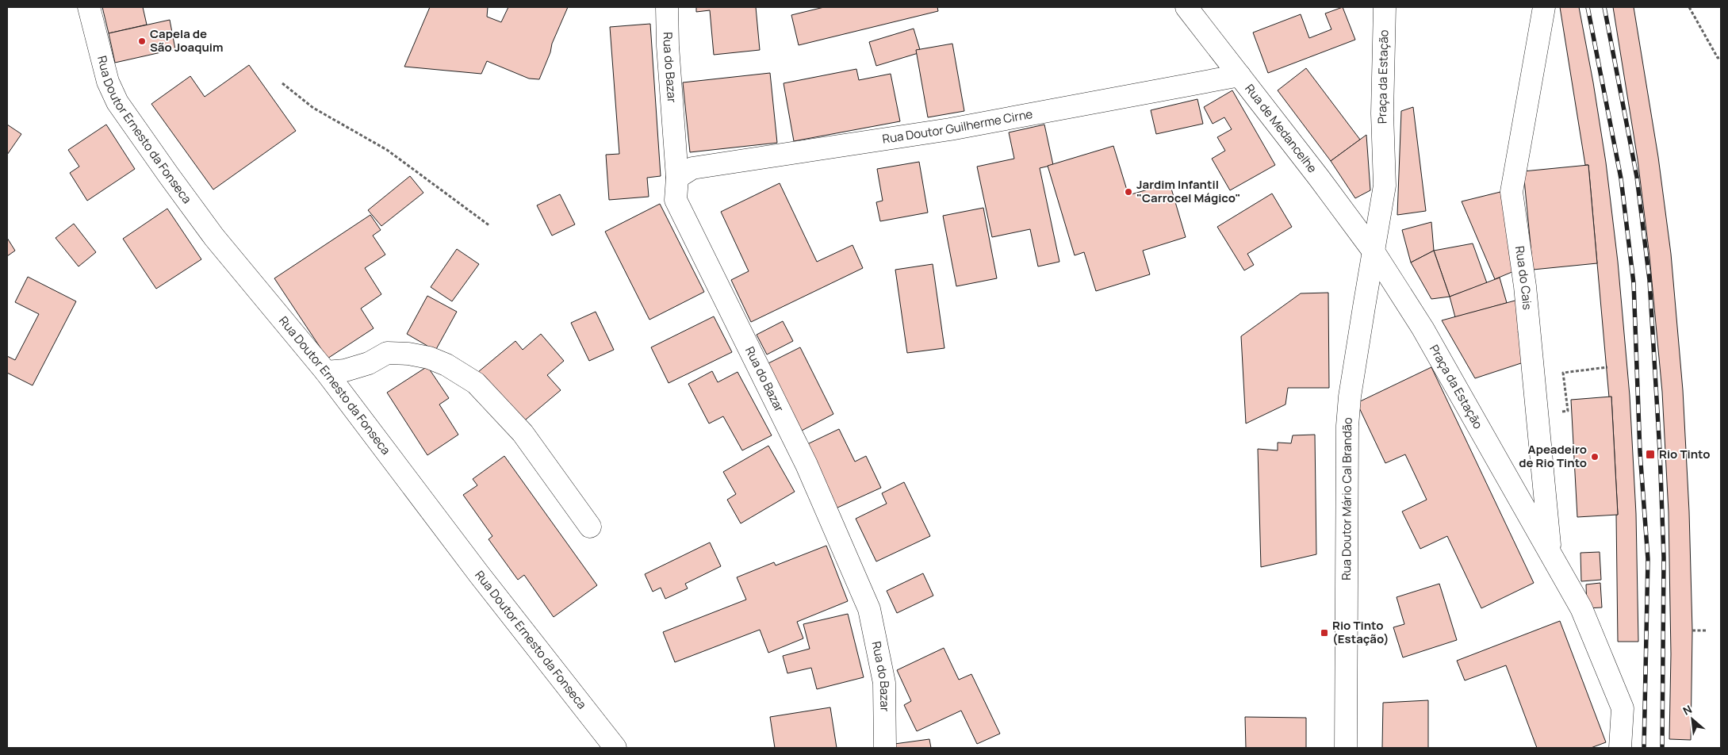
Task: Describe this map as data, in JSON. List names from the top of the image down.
{
  "streets": {
    "street": [
      "Rua do Bazar",
      "Praça da Estação",
      "Rua Doutor Guilherme Cirne",
      "Rua Doutor Ernesto da Fonseca",
      "Rua de Medancelhe",
      "Rua do Cais",
      "Rua Doutor Mário Cal Brandão"
    ]
  },
  "crossings": [
    ["Rua do Bazar", "Rua Doutor Guilherme Cirne"],
    ["Praça da Estação", "Rua de Medancelhe"],
    ["Praça da Estação", "Rua do Cais"],
    ["Praça da Estação", "Rua Doutor Mário Cal Brandão"],
    ["Rua Doutor Guilherme Cirne", "Rua de Medancelhe"],
    ["Rua de Medancelhe", "Rua Doutor Mário Cal Brandão"]
  ],
  "places": {
    "other": ["Capela de São Joaquim", "Jardim Infantil \"Carrocel Mágico\"", "Apeadeiro de Rio Tinto"],
    "transit": ["Rio Tinto", "Rio Tinto (Estação)"]
  },
  "north": "top left"
}
